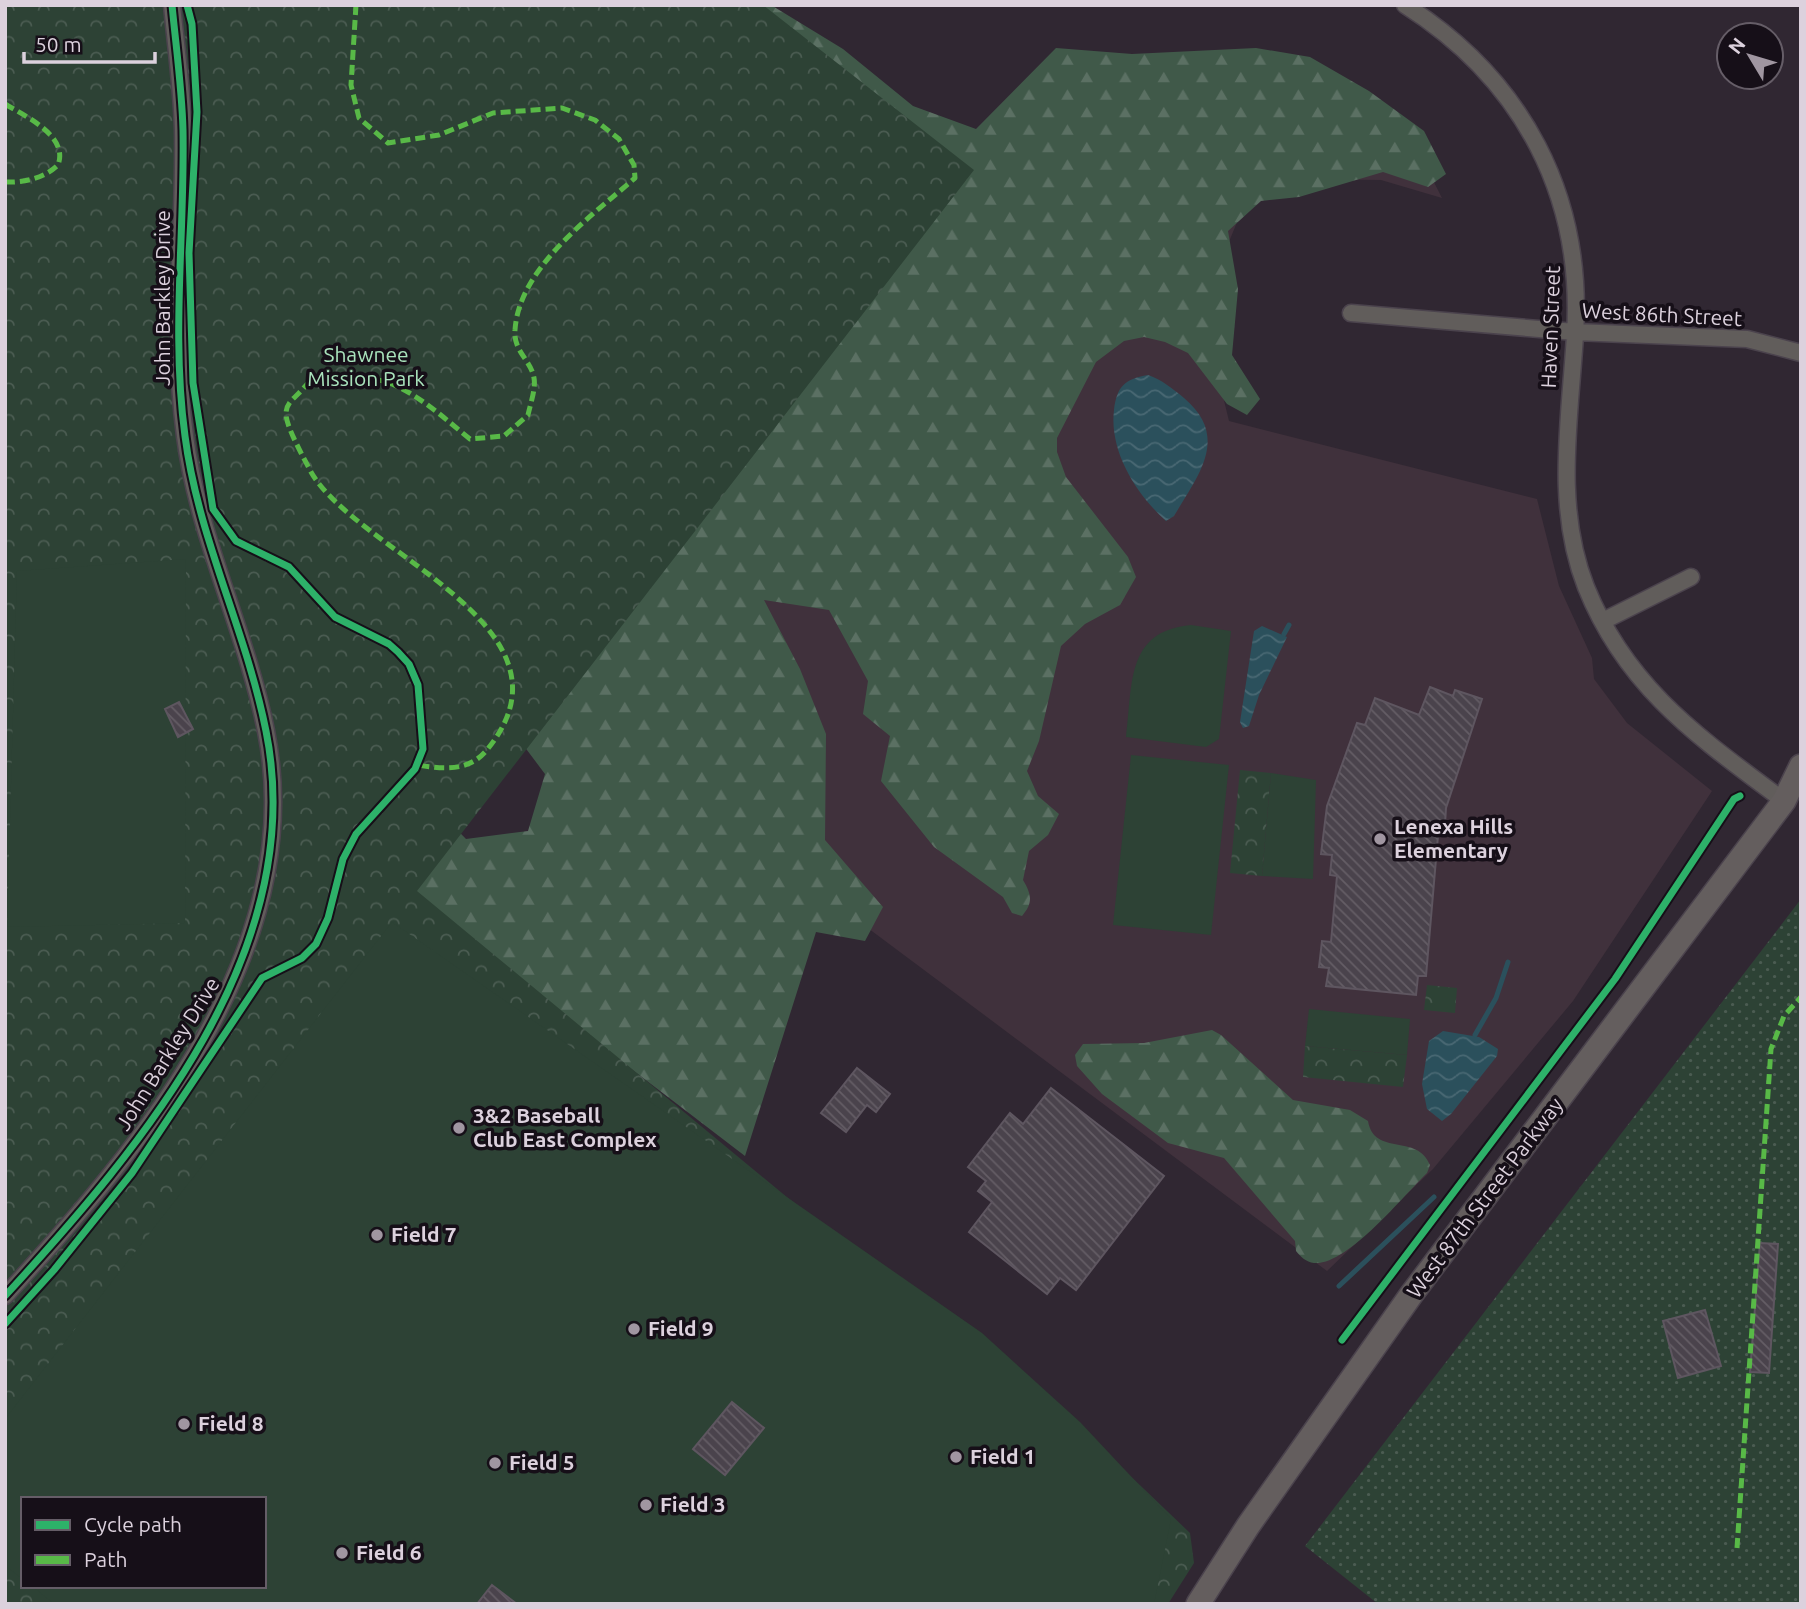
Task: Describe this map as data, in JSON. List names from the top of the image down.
{
  "streets": {
    "main road": ["West 87th Street Parkway"],
    "street": ["John Barkley Drive", "West 86th Street", "Haven Street"]
  },
  "crossings": [
    ["West 86th Street", "Haven Street"],
    ["Haven Street", "West 87th Street Parkway"]
  ],
  "parks": ["Shawnee Mission Park"],
  "places": [
    "Lenexa Hills Elementary",
    "3&2 Baseball Club East Complex",
    "Field 7",
    "Field 9",
    "Field 8",
    "Field 1",
    "Field 5",
    "Field 3",
    "Field 6"
  ],
  "legend": ["Cycle path", "Path"],
  "scale_bar": "50 m",
  "north": "top left"
}
